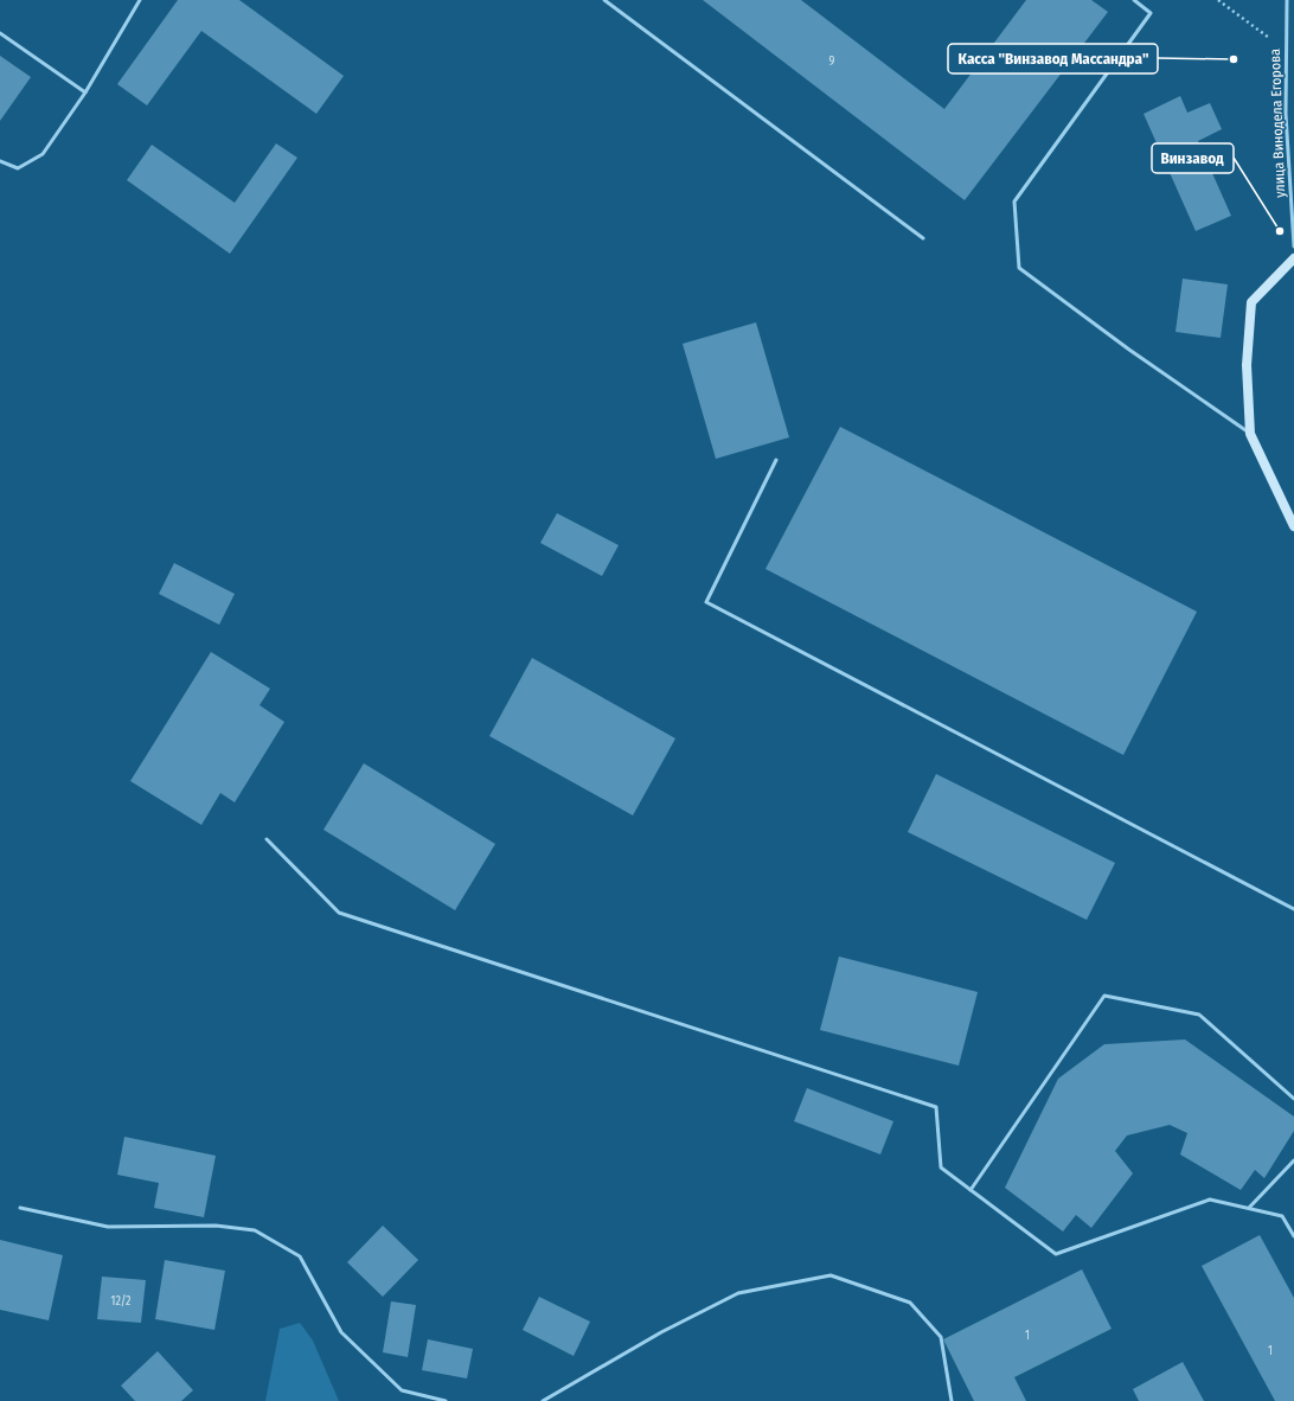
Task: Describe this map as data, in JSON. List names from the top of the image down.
{
  "streets": {
    "lane": ["улица Винодела Егорова"]
  },
  "places": ["Касса \"Винзавод Массандра\"", "Винзавод"],
  "house_numbers": [
    "9",
    "12/2",
    "1",
    "1"
  ]
}
